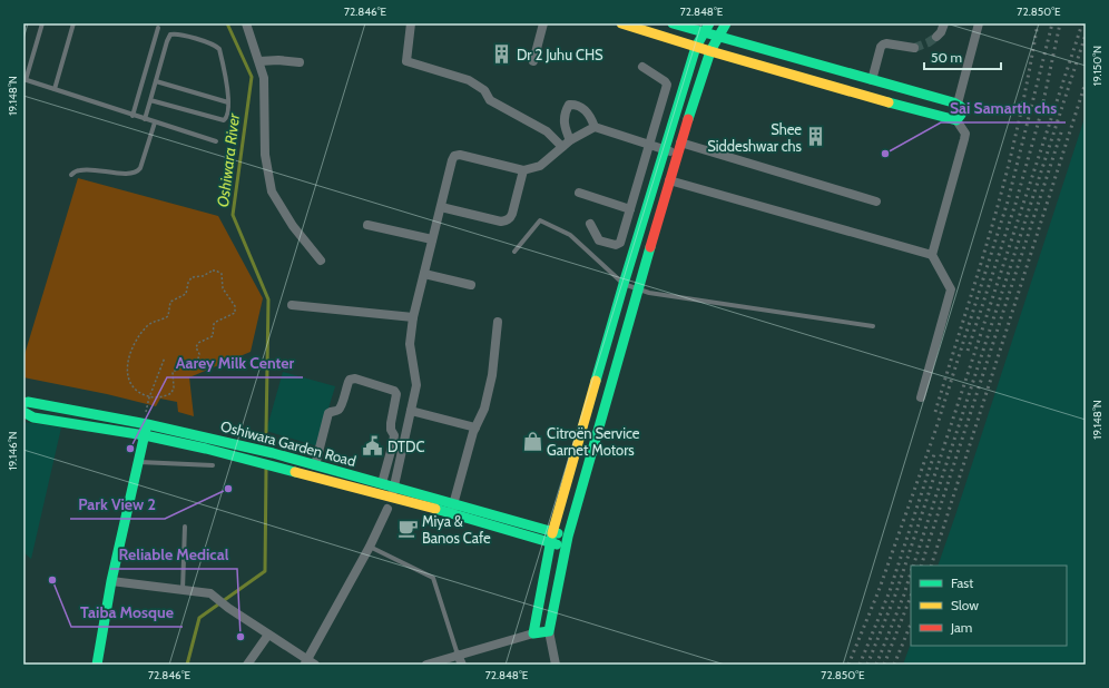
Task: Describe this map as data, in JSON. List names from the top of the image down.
{
  "streets": {
    "street": ["Oshiwara Garden Road"]
  },
  "water": ["Oshiwara River"],
  "places": {
    "building": ["Dr 2 Juhu CHS", "Shee Siddeshwar chs"],
    "other": [
      "Sai Samarth chs",
      "Aarey Milk Center",
      "Park View 2",
      "Taiba Mosque",
      "Reliable Medical"
    ],
    "shop": ["Citroën Service Garnet Motors"],
    "public building": ["DTDC"],
    "cafe": ["Miya & Banos Cafe"]
  },
  "legend": ["Fast", "Slow", "Jam"],
  "scale_bar": "50 m",
  "coordinates": [
    "72.846°E",
    "72.848°E",
    "72.850°E",
    "19.150°N",
    "19.148°N",
    "19.146°N"
  ]
}
